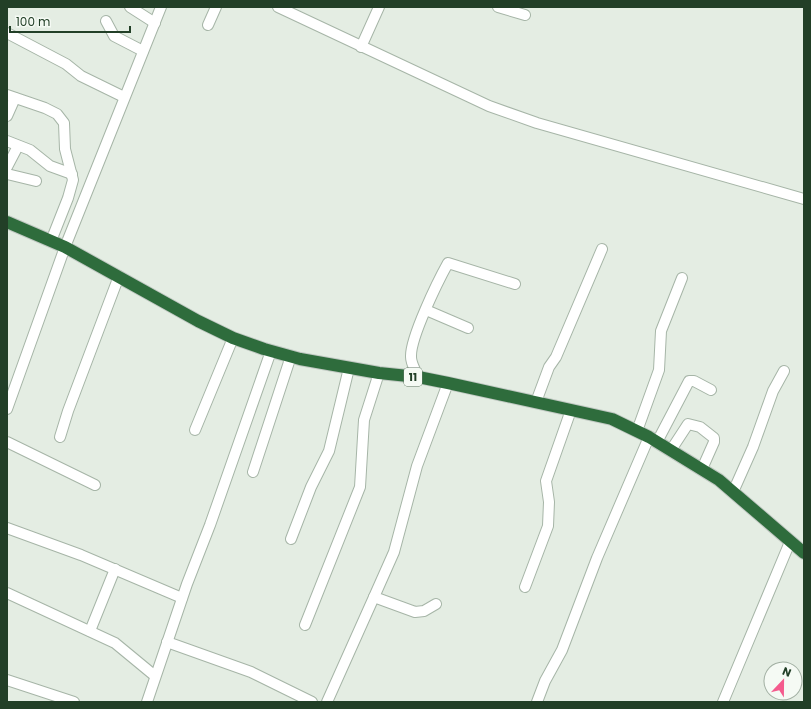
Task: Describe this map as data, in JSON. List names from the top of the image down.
{
  "streets": {
    "highway": ["11"]
  },
  "scale_bar": "100 m",
  "north": "top"
}
